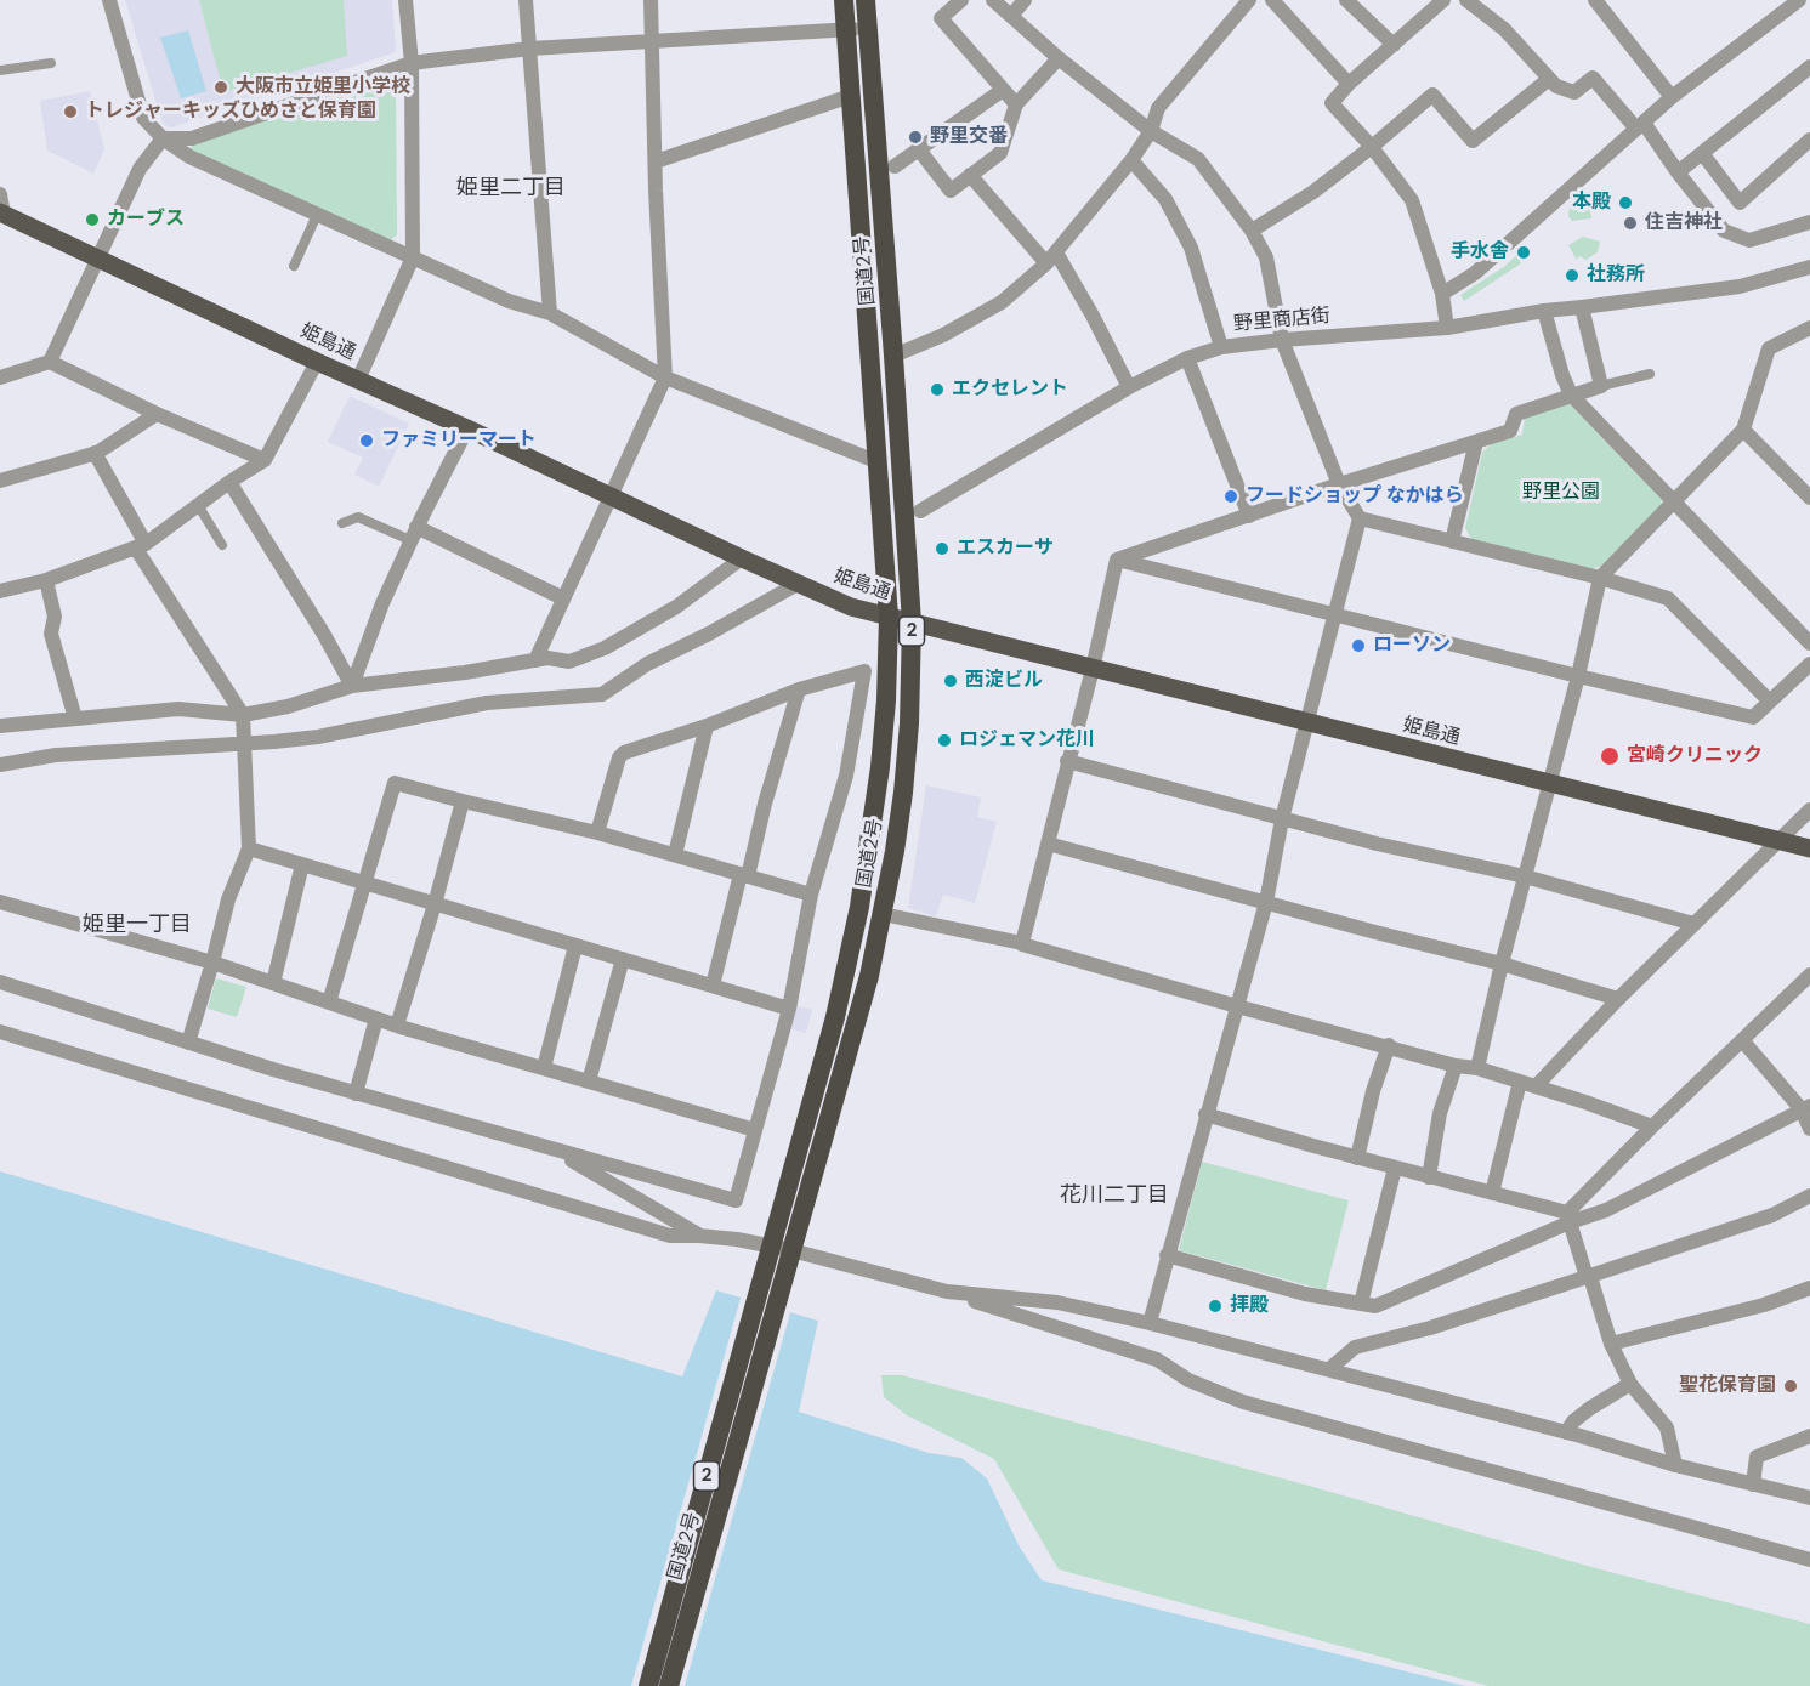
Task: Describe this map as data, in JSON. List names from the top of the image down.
{
  "streets": {
    "highway": ["国道2号", "2"],
    "main road": ["姫島通"],
    "street": ["野里商店街"]
  },
  "crossings": [
    ["国道2号", "姫島通"]
  ],
  "districts": ["姫里二丁目", "姫里一丁目", "花川二丁目"],
  "parks": ["野里公園"],
  "places": [
    "大阪市立姫里小学校",
    "トレジャーキッズひめさと保育園",
    "野里交番",
    "本殿",
    "カーブス",
    "住吉神社",
    "手水舎",
    "社務所",
    "エクセレント",
    "ファミリーマート",
    "フードショップ なかはら",
    "エスカーサ",
    "ローソン",
    "西淀ビル",
    "ロジェマン花川",
    "宮崎クリニック",
    "拝殿",
    "聖花保育園"
  ]
}
